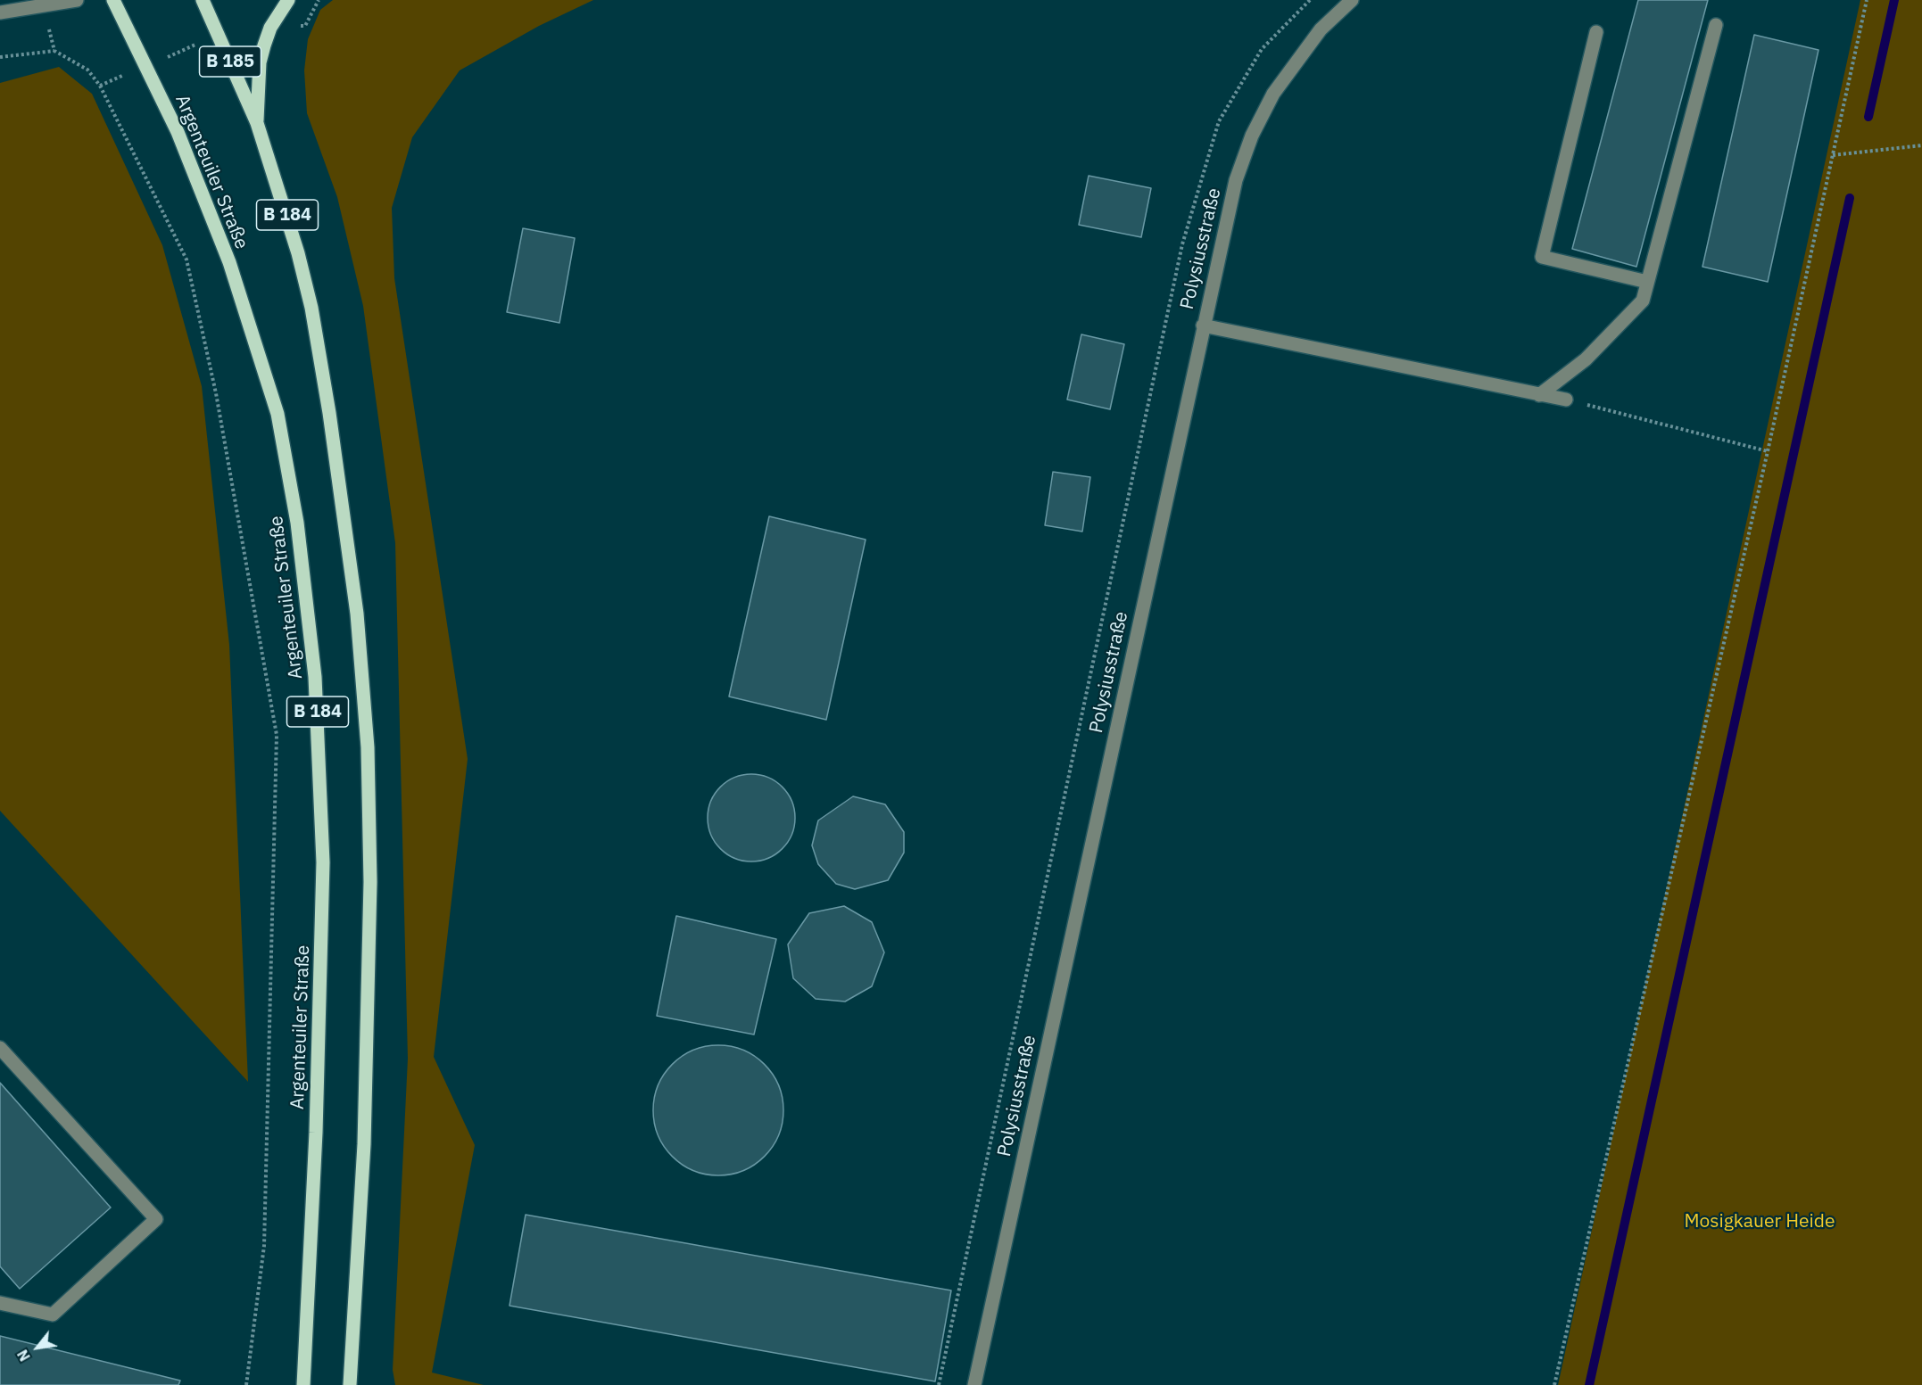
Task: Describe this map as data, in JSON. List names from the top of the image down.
{
  "streets": {
    "main road": ["B 185", "Argenteuiler Straße", "B 184"],
    "street": ["Polysiusstraße"]
  },
  "crossings": [
    ["B 185", "B 184"]
  ],
  "parks": ["Mosigkauer Heide"],
  "north": "bottom left"
}
